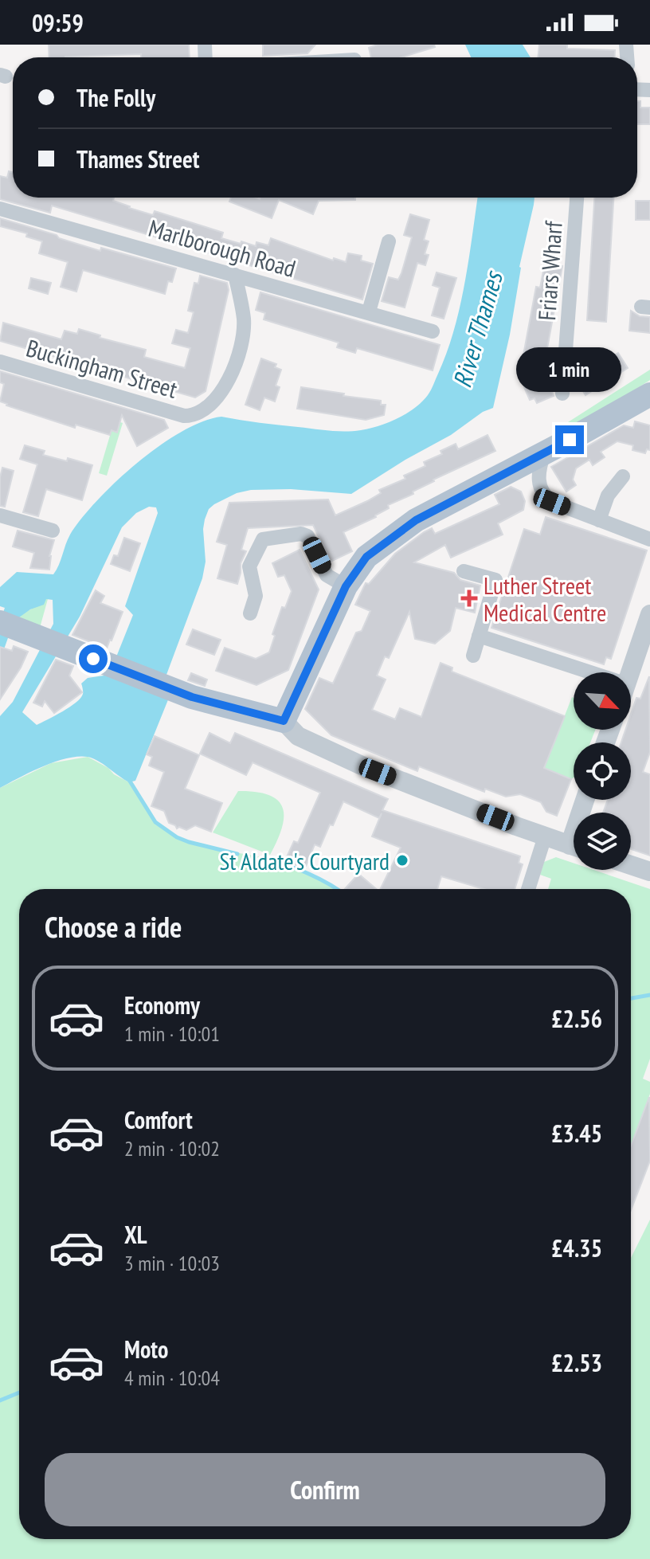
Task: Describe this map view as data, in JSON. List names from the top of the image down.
{
  "streets": {
    "street": ["Marlborough Road", "Friars Wharf", "Buckingham Street"]
  },
  "crossings": [
    ["Marlborough Road", "Buckingham Street"]
  ],
  "water": ["River Thames"],
  "places": {
    "health": ["Luther Street Medical Centre"],
    "other": ["St Aldate's Courtyard"]
  },
  "north": "bottom right",
  "page": {
    "status": "09:59",
    "banner": ["The Folly", "Thames Street"],
    "bubble": "1 min",
    "heading": "Choose a ride",
    "list": [
      {
        "name": "Economy",
        "note": "1 min · 10:01",
        "value": "£2.56"
      },
      {
        "name": "Comfort",
        "note": "2 min · 10:02",
        "value": "£3.45"
      },
      {
        "name": "XL",
        "note": "3 min · 10:03",
        "value": "£4.35"
      },
      {
        "name": "Moto",
        "note": "4 min · 10:04",
        "value": "£2.53"
      }
    ],
    "buttons": "Confirm"
  }
}
